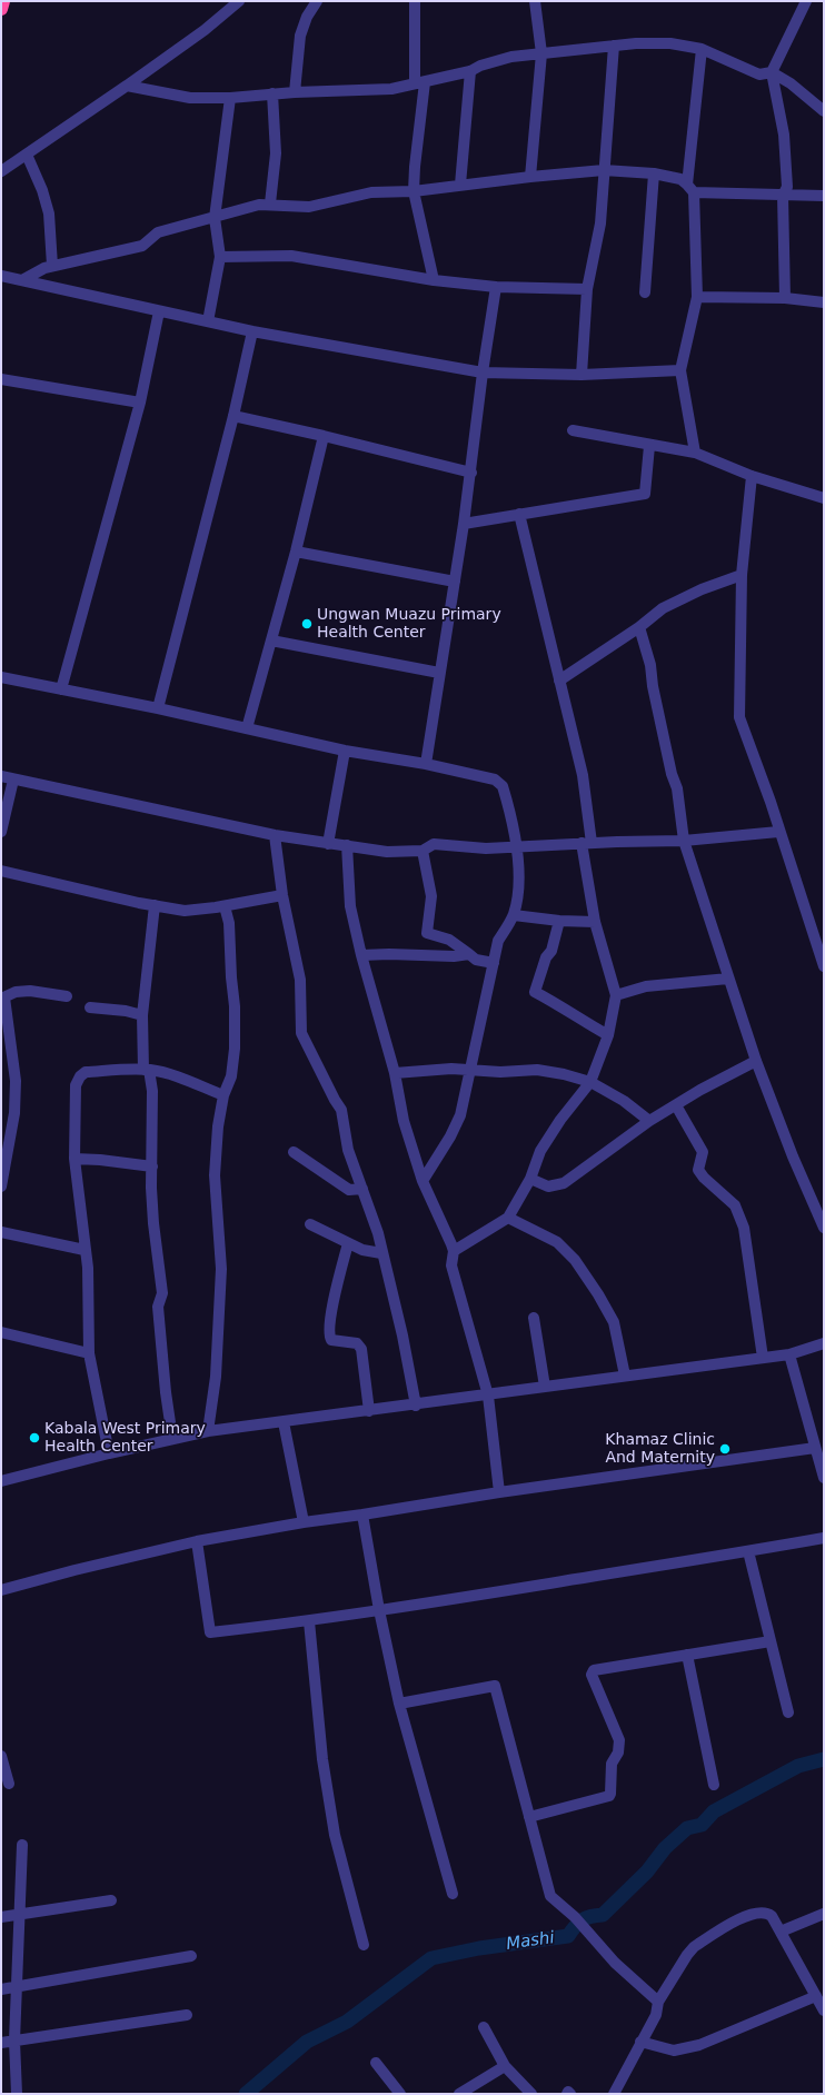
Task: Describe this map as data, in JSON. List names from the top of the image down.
{
  "water": ["Mashi"],
  "places": ["Ungwan Muazu Primary Health Center", "Kabala West Primary Health Center", "Khamaz Clinic And Maternity"]
}
